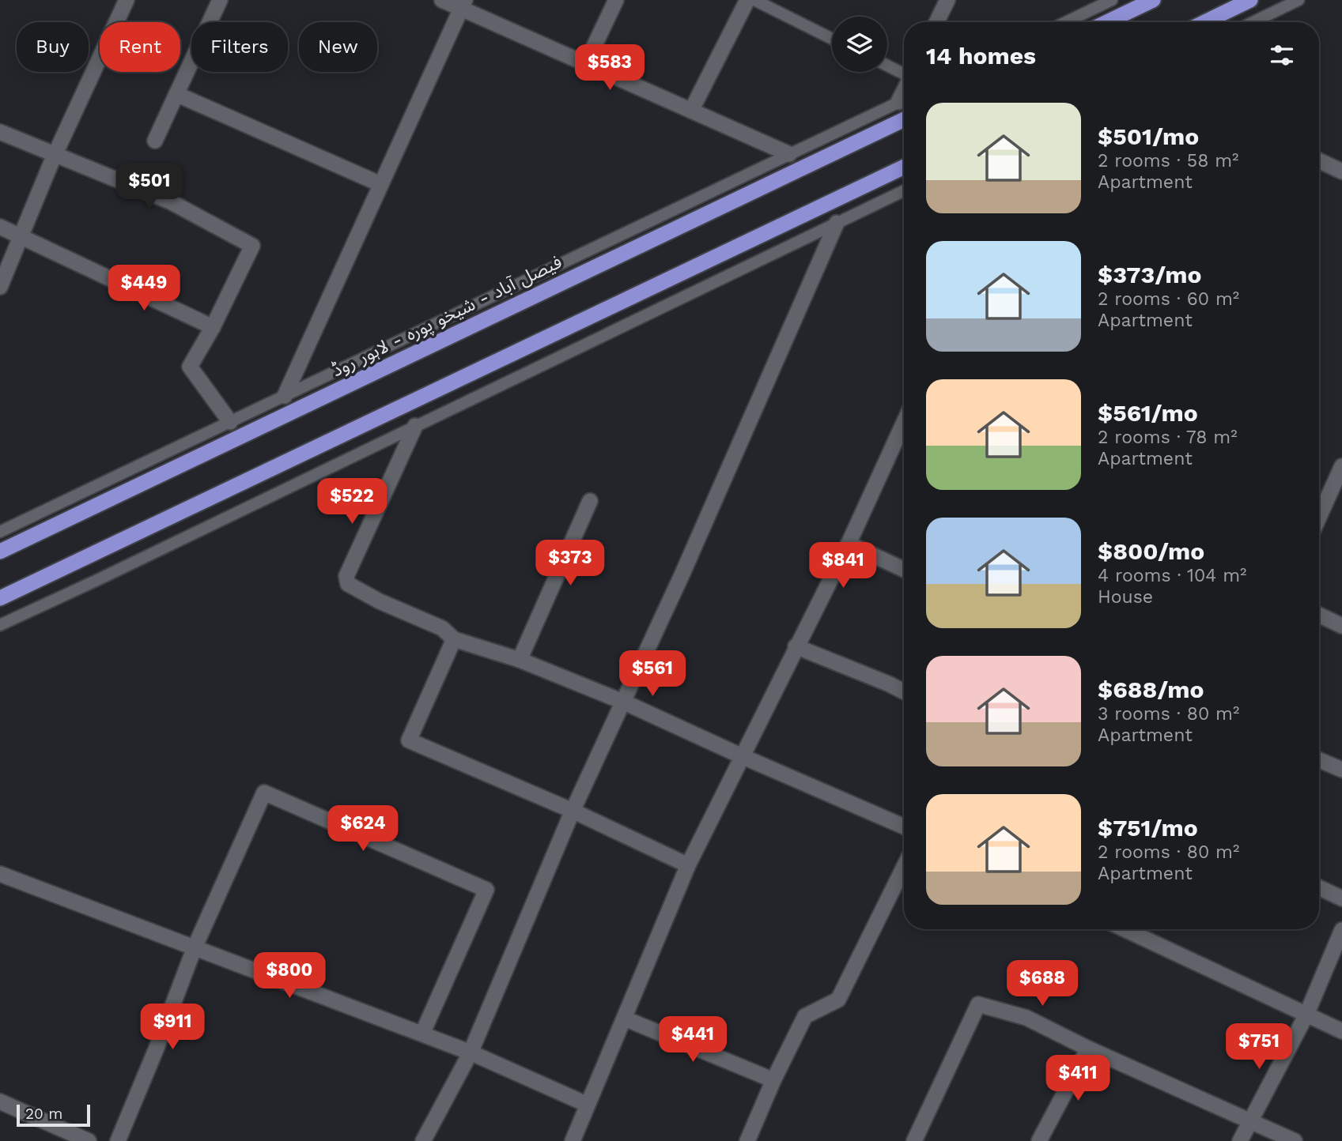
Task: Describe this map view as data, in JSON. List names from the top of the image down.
{
  "streets": {
    "highway": ["فیصل آباد - شیخو پورہ - لاہور روڈ"]
  },
  "scale_bar": "20 m",
  "page": {
    "chip": [
      "Buy",
      "Rent",
      "Filters",
      "New"
    ],
    "heading": "14 homes",
    "price": [
      "$583",
      "$501",
      "$449",
      "$522",
      "$373",
      "$841",
      "$561",
      "$624",
      "$800",
      "$688",
      "$911",
      "$441",
      "$751",
      "$411"
    ],
    "list": [
      {
        "name": "$501/mo",
        "note": "2 rooms · 58 m² · Apartment"
      },
      {
        "name": "$373/mo",
        "note": "2 rooms · 60 m² · Apartment"
      },
      {
        "name": "$561/mo",
        "note": "2 rooms · 78 m² · Apartment"
      },
      {
        "name": "$800/mo",
        "note": "4 rooms · 104 m² · House"
      },
      {
        "name": "$688/mo",
        "note": "3 rooms · 80 m² · Apartment"
      },
      {
        "name": "$751/mo",
        "note": "2 rooms · 80 m² · Apartment"
      }
    ],
    "scale": "20 m"
  }
}
